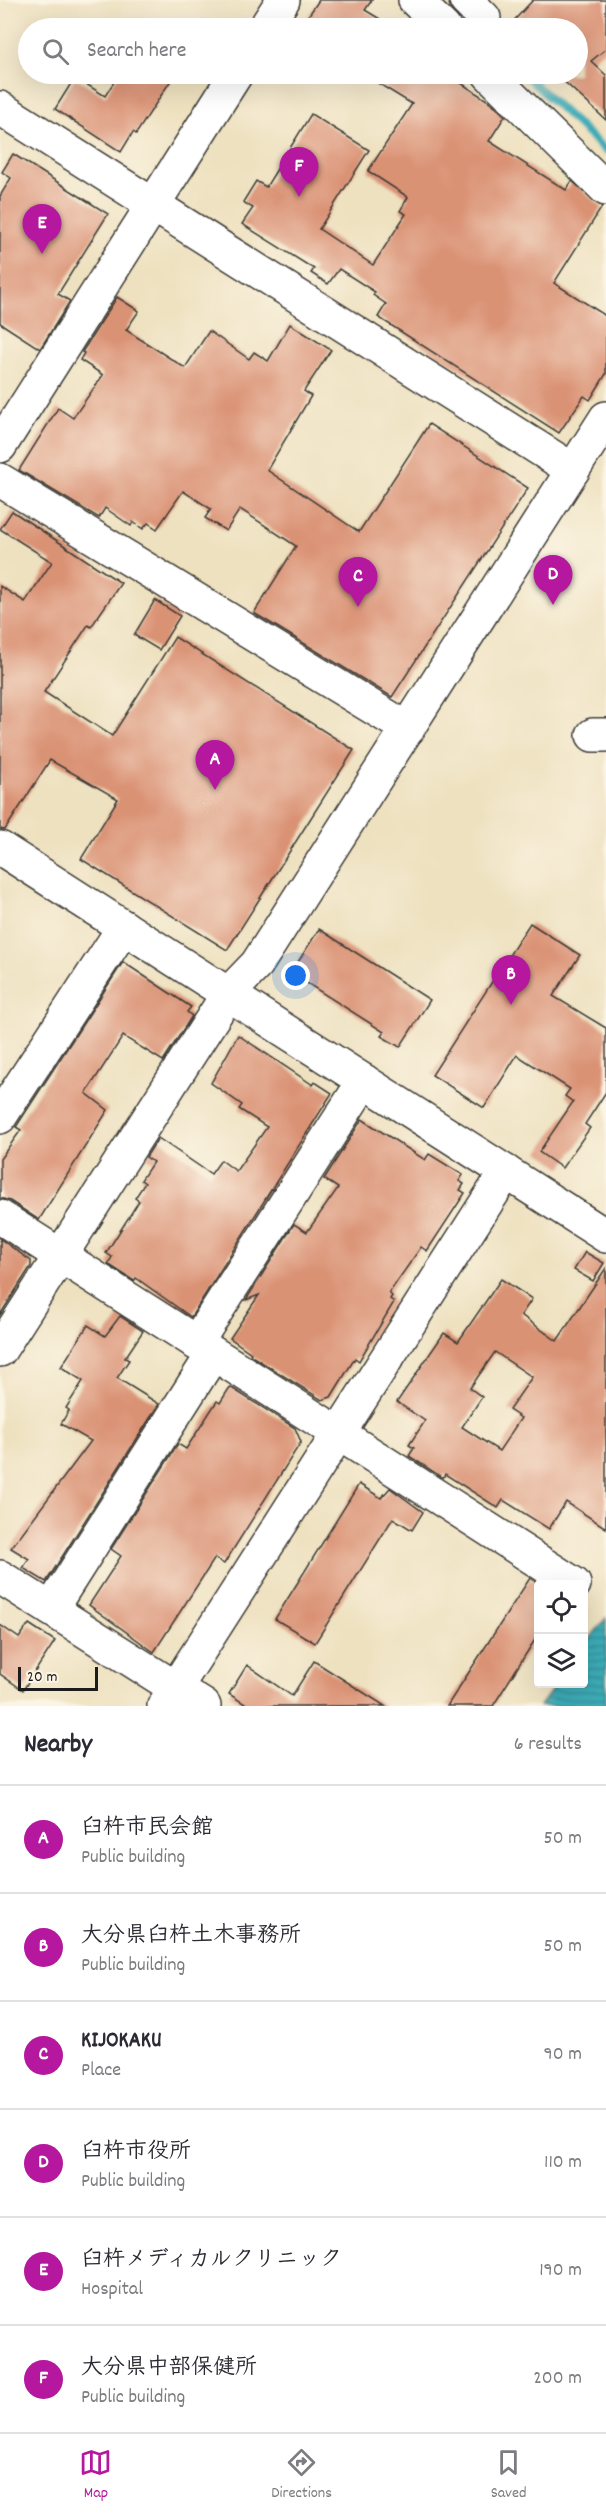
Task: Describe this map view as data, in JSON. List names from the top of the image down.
{
  "scale_bar": "20 m",
  "page": {
    "search": "Search here",
    "pins": [
      "F",
      "E",
      "D",
      "C",
      "A",
      "B"
    ],
    "scale": "20 m",
    "heading": ["Nearby", "6 results"],
    "list": [
      {
        "mark": "A",
        "name": "臼杵市民会館",
        "note": "Public building",
        "value": "50 m"
      },
      {
        "mark": "B",
        "name": "大分県臼杵土木事務所",
        "note": "Public building",
        "value": "50 m"
      },
      {
        "mark": "C",
        "name": "KIJOKAKU",
        "note": "Place",
        "value": "90 m"
      },
      {
        "mark": "D",
        "name": "臼杵市役所",
        "note": "Public building",
        "value": "110 m"
      },
      {
        "mark": "E",
        "name": "臼杵メディカルクリニック",
        "note": "Hospital",
        "value": "190 m"
      },
      {
        "mark": "F",
        "name": "大分県中部保健所",
        "note": "Public building",
        "value": "200 m"
      }
    ],
    "nav": ["Map", "Directions", "Saved"]
  }
}
